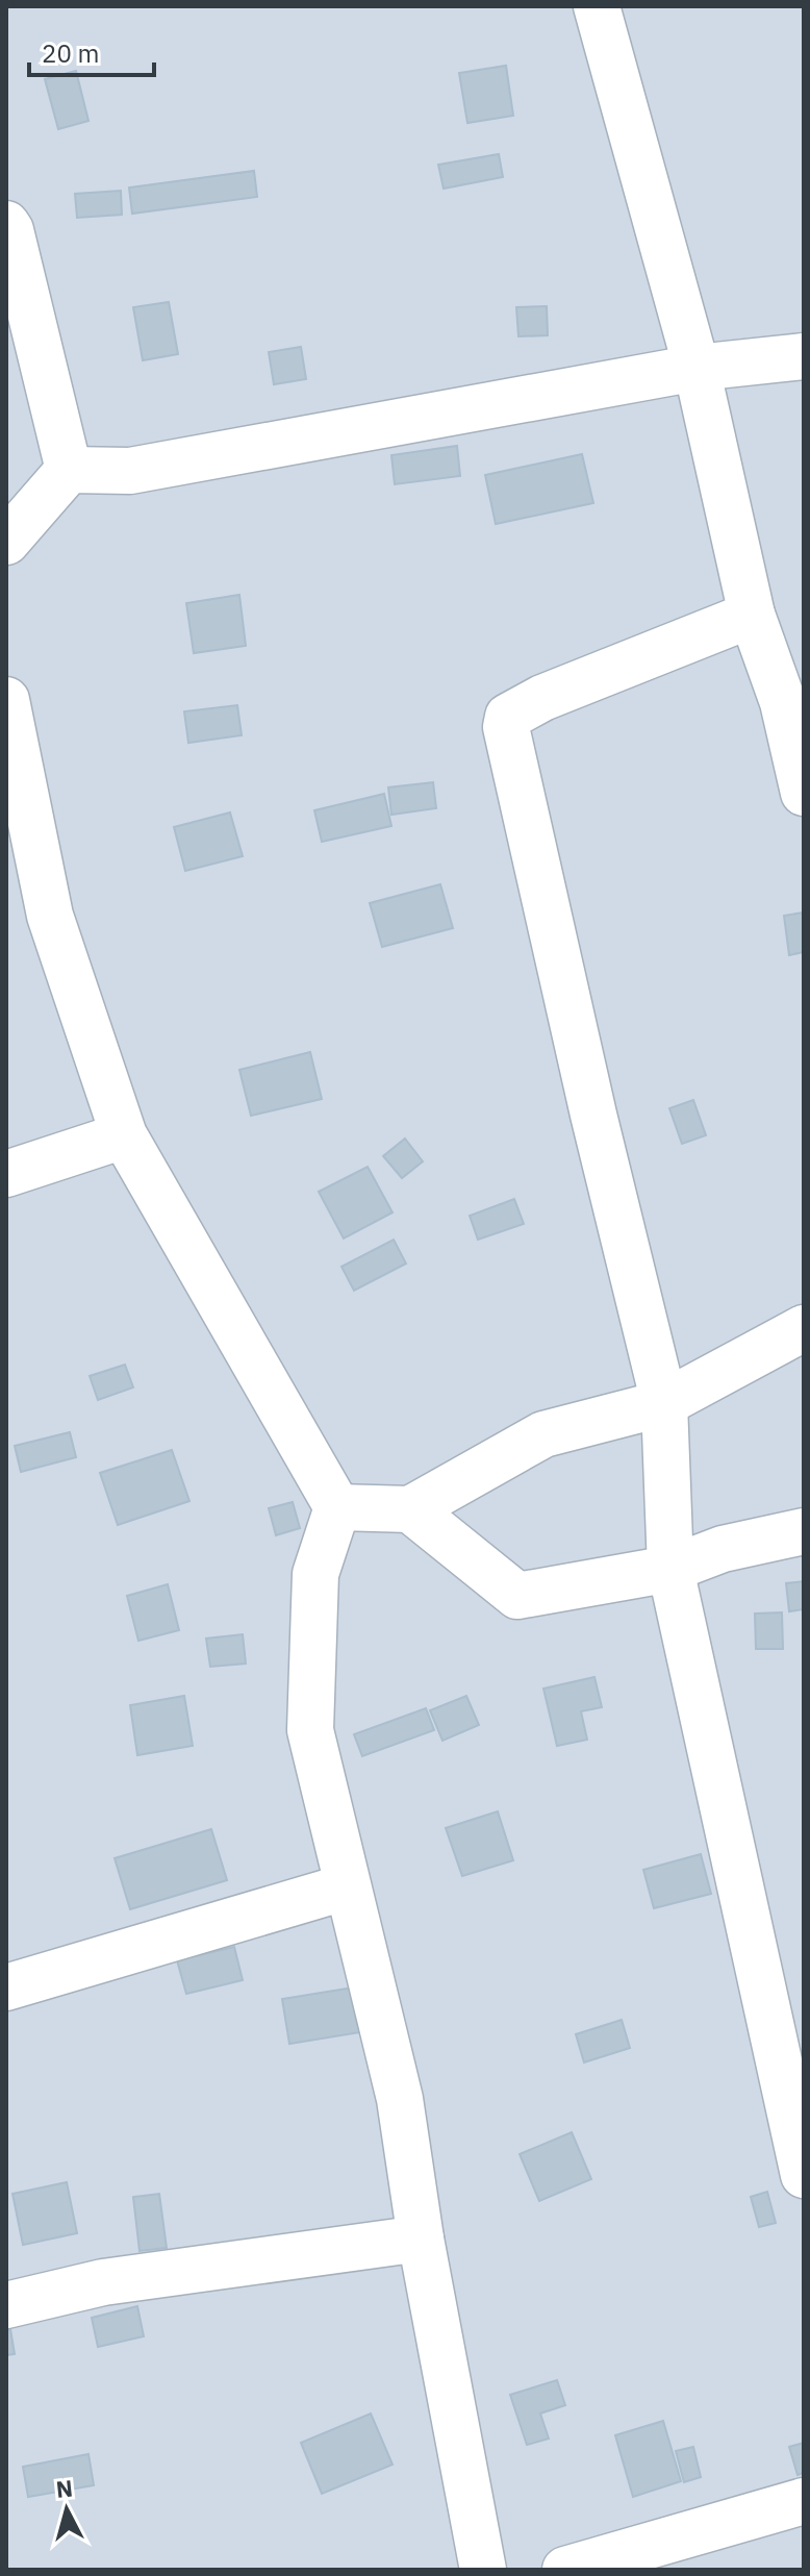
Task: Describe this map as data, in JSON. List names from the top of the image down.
{
  "scale_bar": "20 m",
  "north": "top"
}
